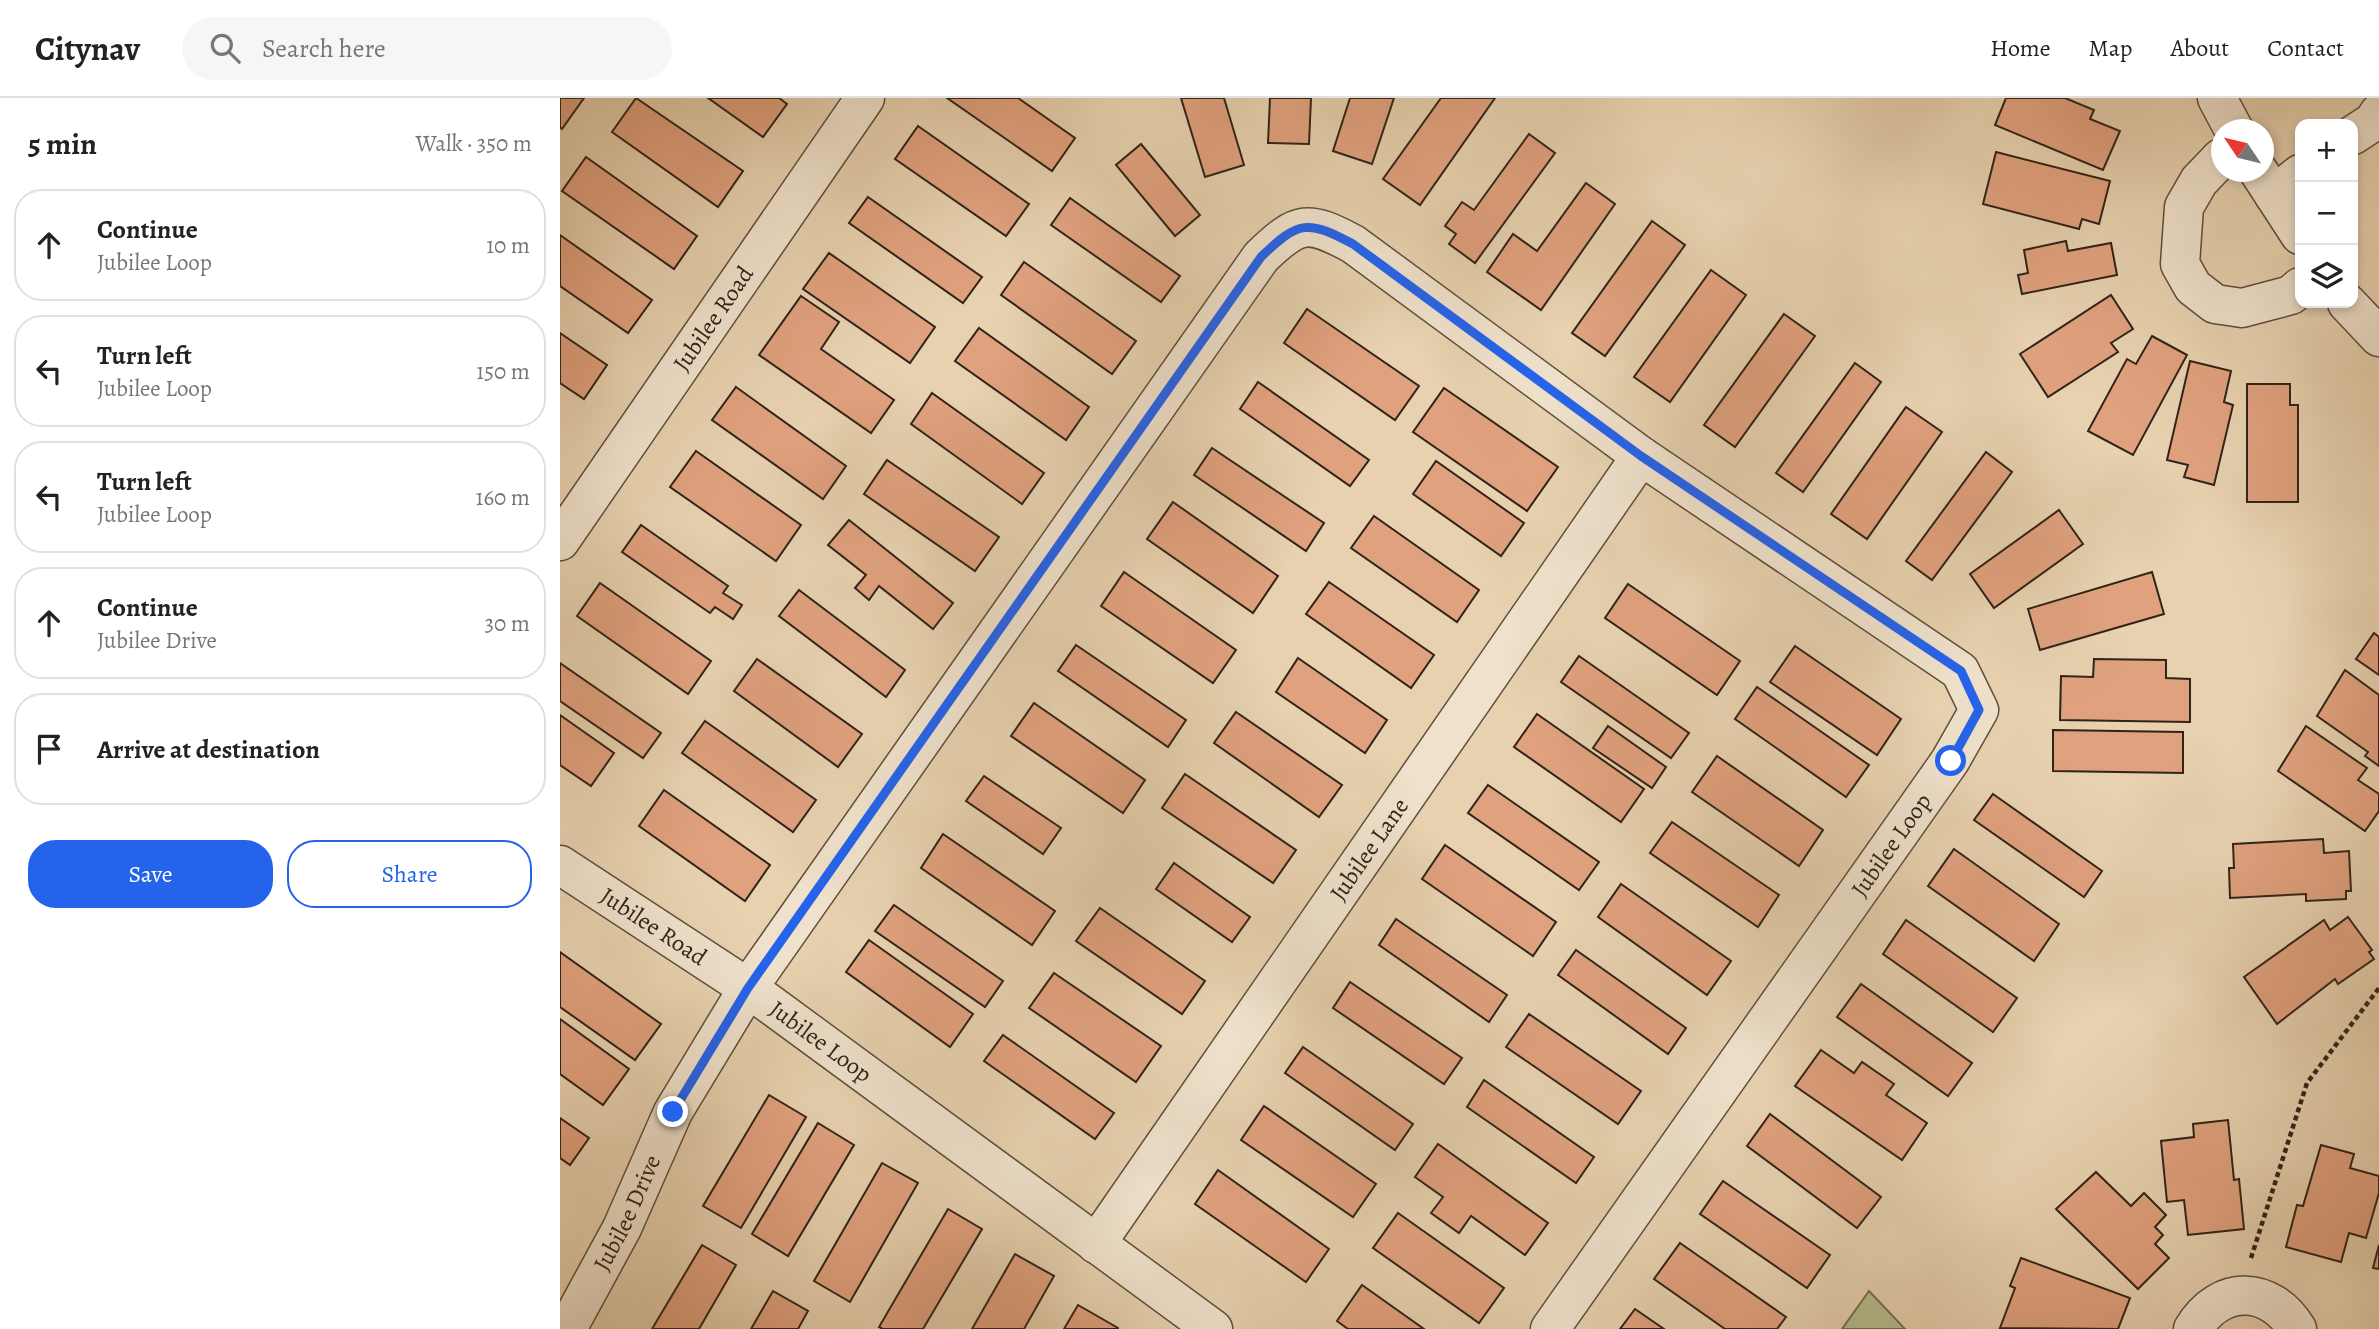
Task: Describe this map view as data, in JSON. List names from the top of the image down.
{
  "streets": {
    "street": [
      "Jubilee Road",
      "Jubilee Loop",
      "Jubilee Lane",
      "Jubilee Drive"
    ]
  },
  "crossings": [
    ["Jubilee Road", "Jubilee Loop"],
    ["Jubilee Road", "Jubilee Drive"],
    ["Jubilee Loop", "Jubilee Lane"],
    ["Jubilee Loop", "Jubilee Drive"]
  ],
  "north": "top left",
  "page": {
    "header": "Citynav",
    "search": "Search here",
    "nav": [
      "Home",
      "Map",
      "About",
      "Contact"
    ],
    "heading": ["5 min", "Walk · 350 m"],
    "map_buttons": ["+", "−"],
    "list": [
      ["Continue", "Jubilee Loop", "10 m"],
      ["Turn left", "Jubilee Loop", "150 m"],
      ["Turn left", "Jubilee Loop", "160 m"],
      ["Continue", "Jubilee Drive", "30 m"],
      "Arrive at destination"
    ],
    "buttons": ["Save", "Share"]
  }
}
